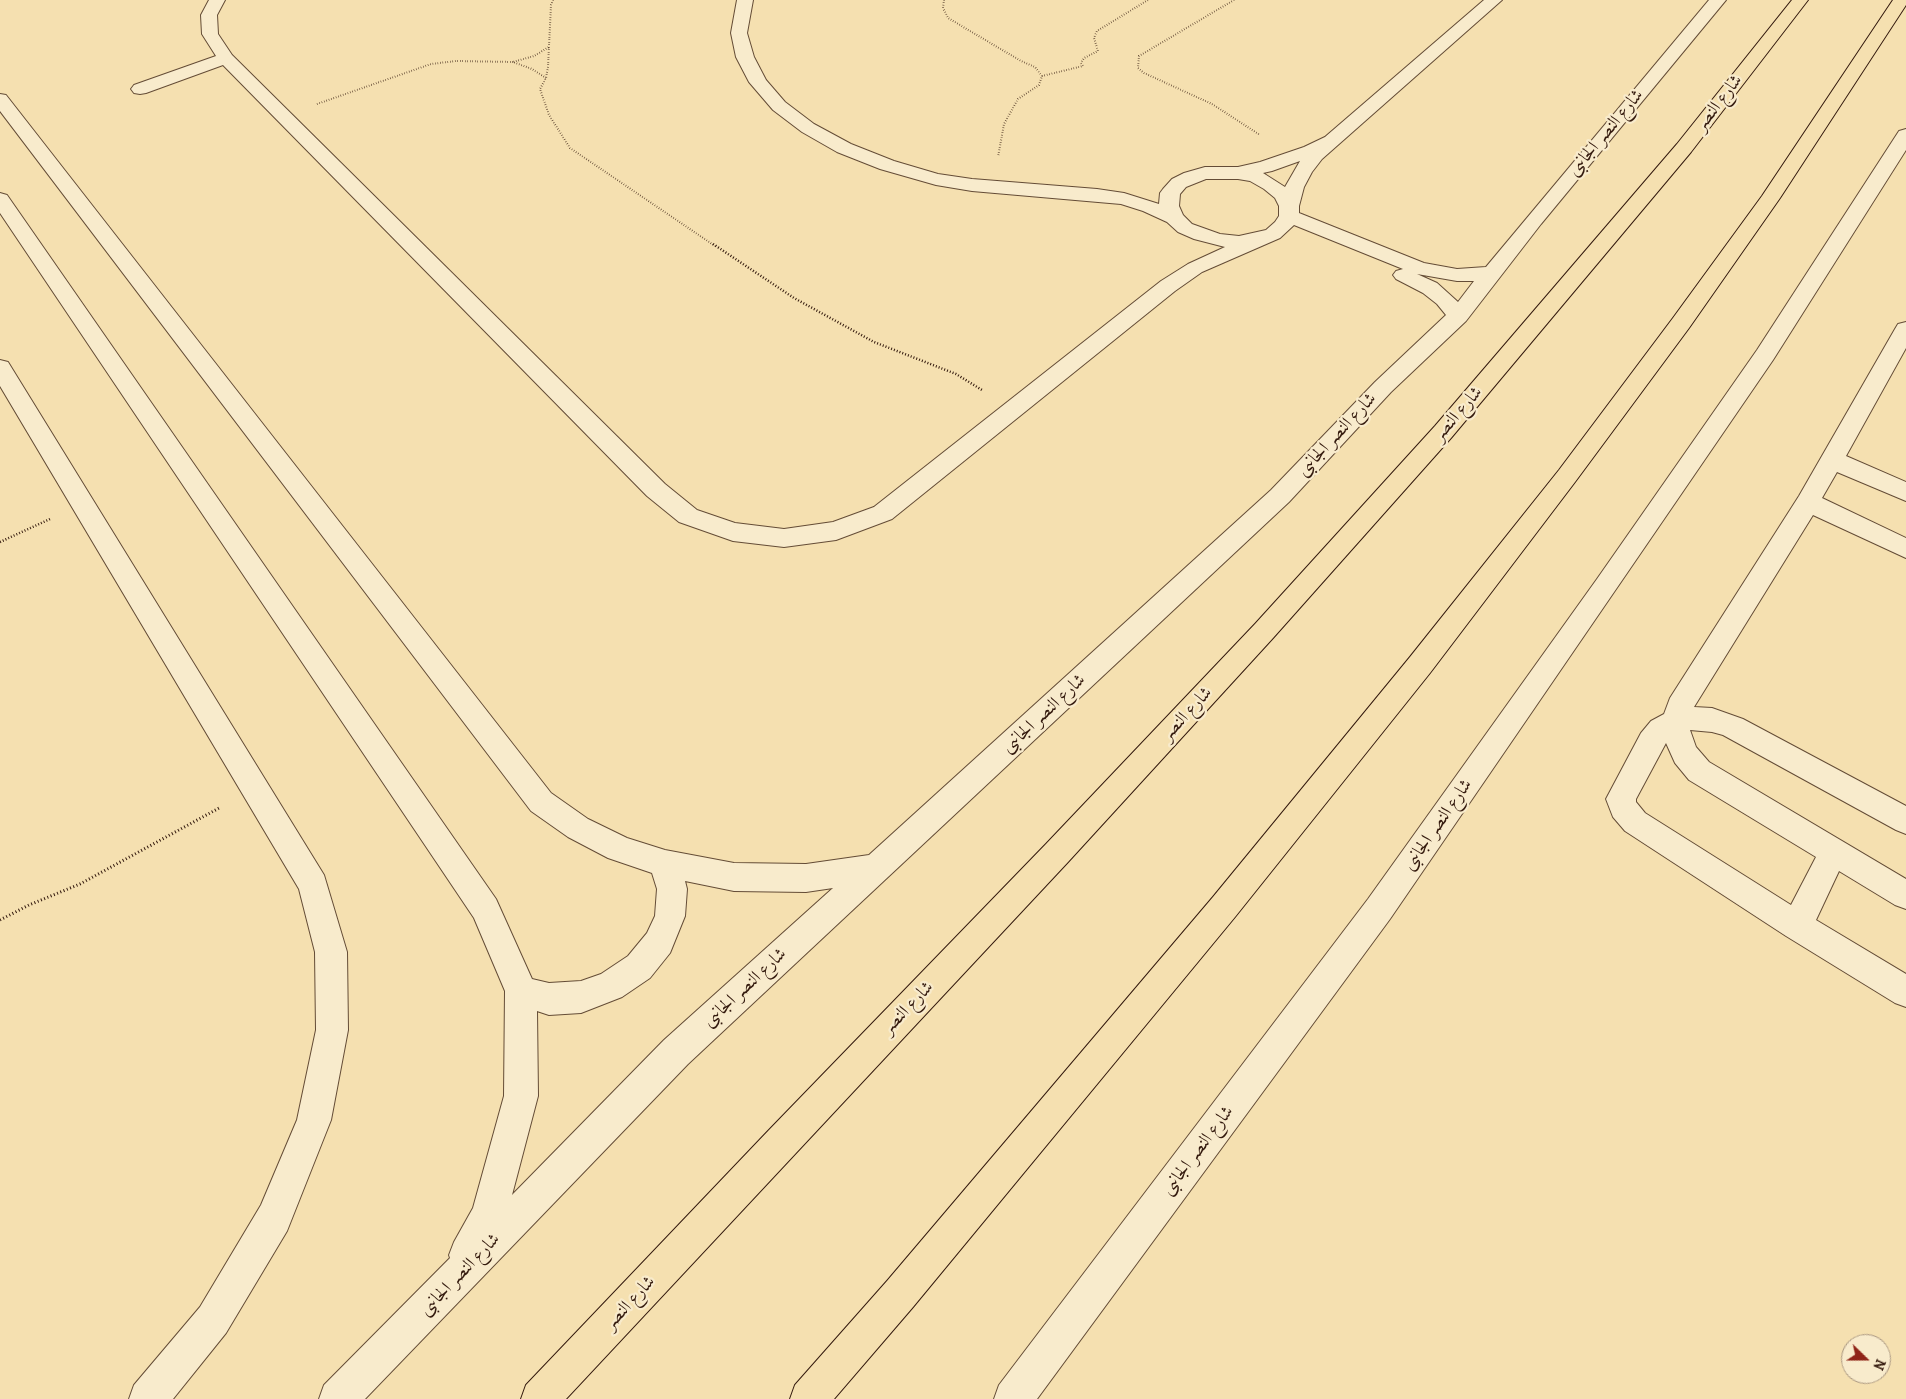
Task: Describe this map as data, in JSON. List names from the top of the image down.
{
  "streets": {
    "main road": ["شارع النصر"],
    "street": ["شارع النصر الجانبى"]
  },
  "north": "right"
}
